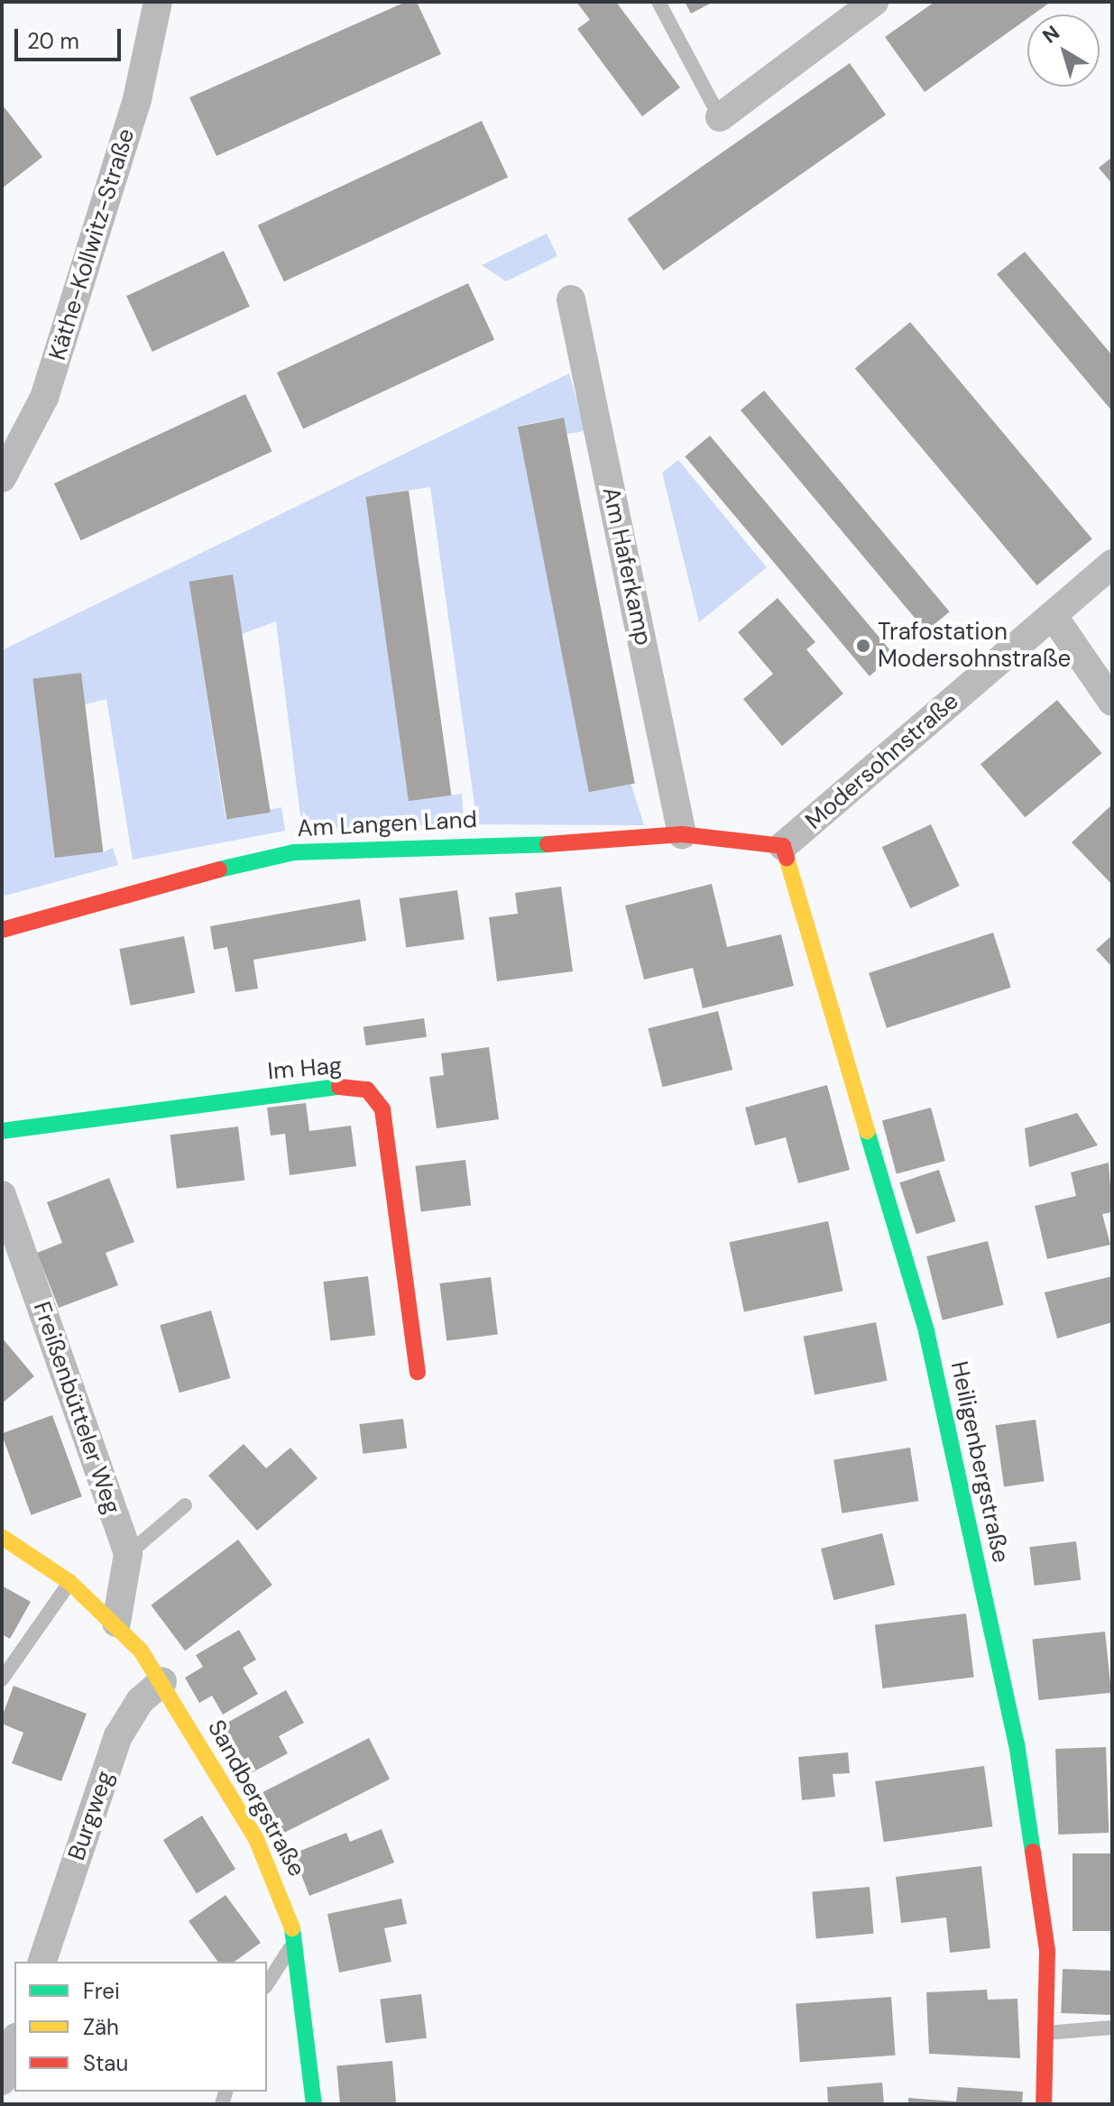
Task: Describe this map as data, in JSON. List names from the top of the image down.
{
  "streets": {
    "street": [
      "Käthe-Kollwitz-Straße",
      "Am Haferkamp",
      "Modersohnstraße",
      "Am Langen Land",
      "Im Hag",
      "Freißenbütteler Weg",
      "Heiligenbergstraße",
      "Sandbergstraße",
      "Burgweg"
    ]
  },
  "crossings": [
    ["Am Haferkamp", "Am Langen Land"],
    ["Modersohnstraße", "Am Langen Land"],
    ["Modersohnstraße", "Heiligenbergstraße"],
    ["Am Langen Land", "Heiligenbergstraße"],
    ["Freißenbütteler Weg", "Sandbergstraße"],
    ["Sandbergstraße", "Burgweg"]
  ],
  "places": ["Trafostation Modersohnstraße"],
  "legend": ["Frei", "Zäh", "Stau"],
  "scale_bar": "20 m",
  "north": "top left"
}
